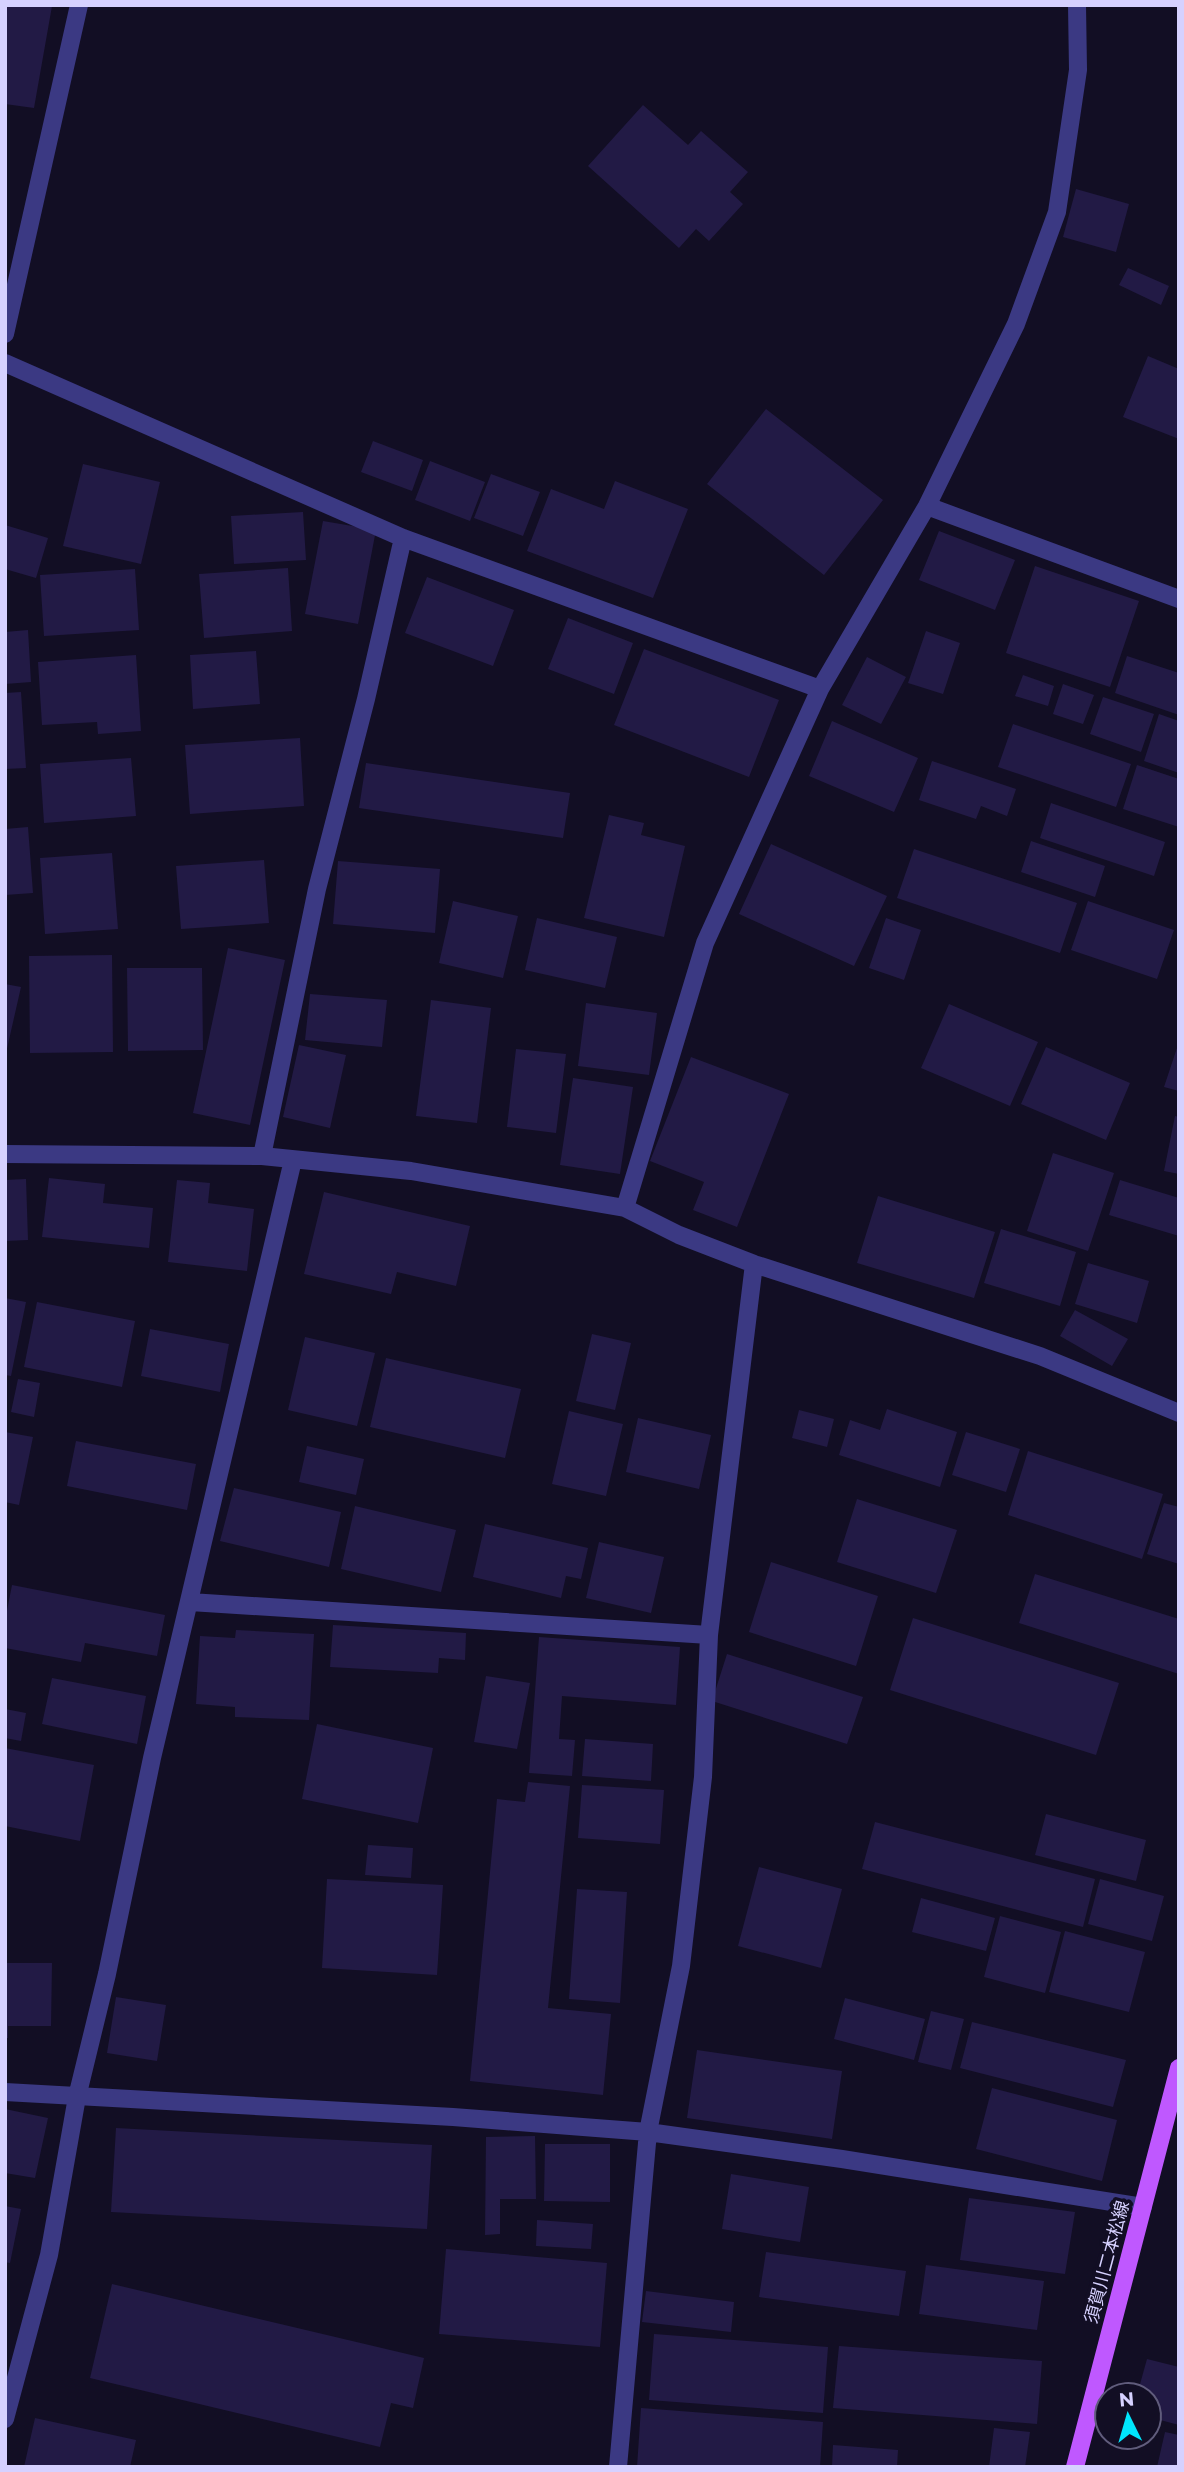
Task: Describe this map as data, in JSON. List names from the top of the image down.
{
  "streets": {
    "main road": ["須賀川二本松線"]
  },
  "north": "top"
}
